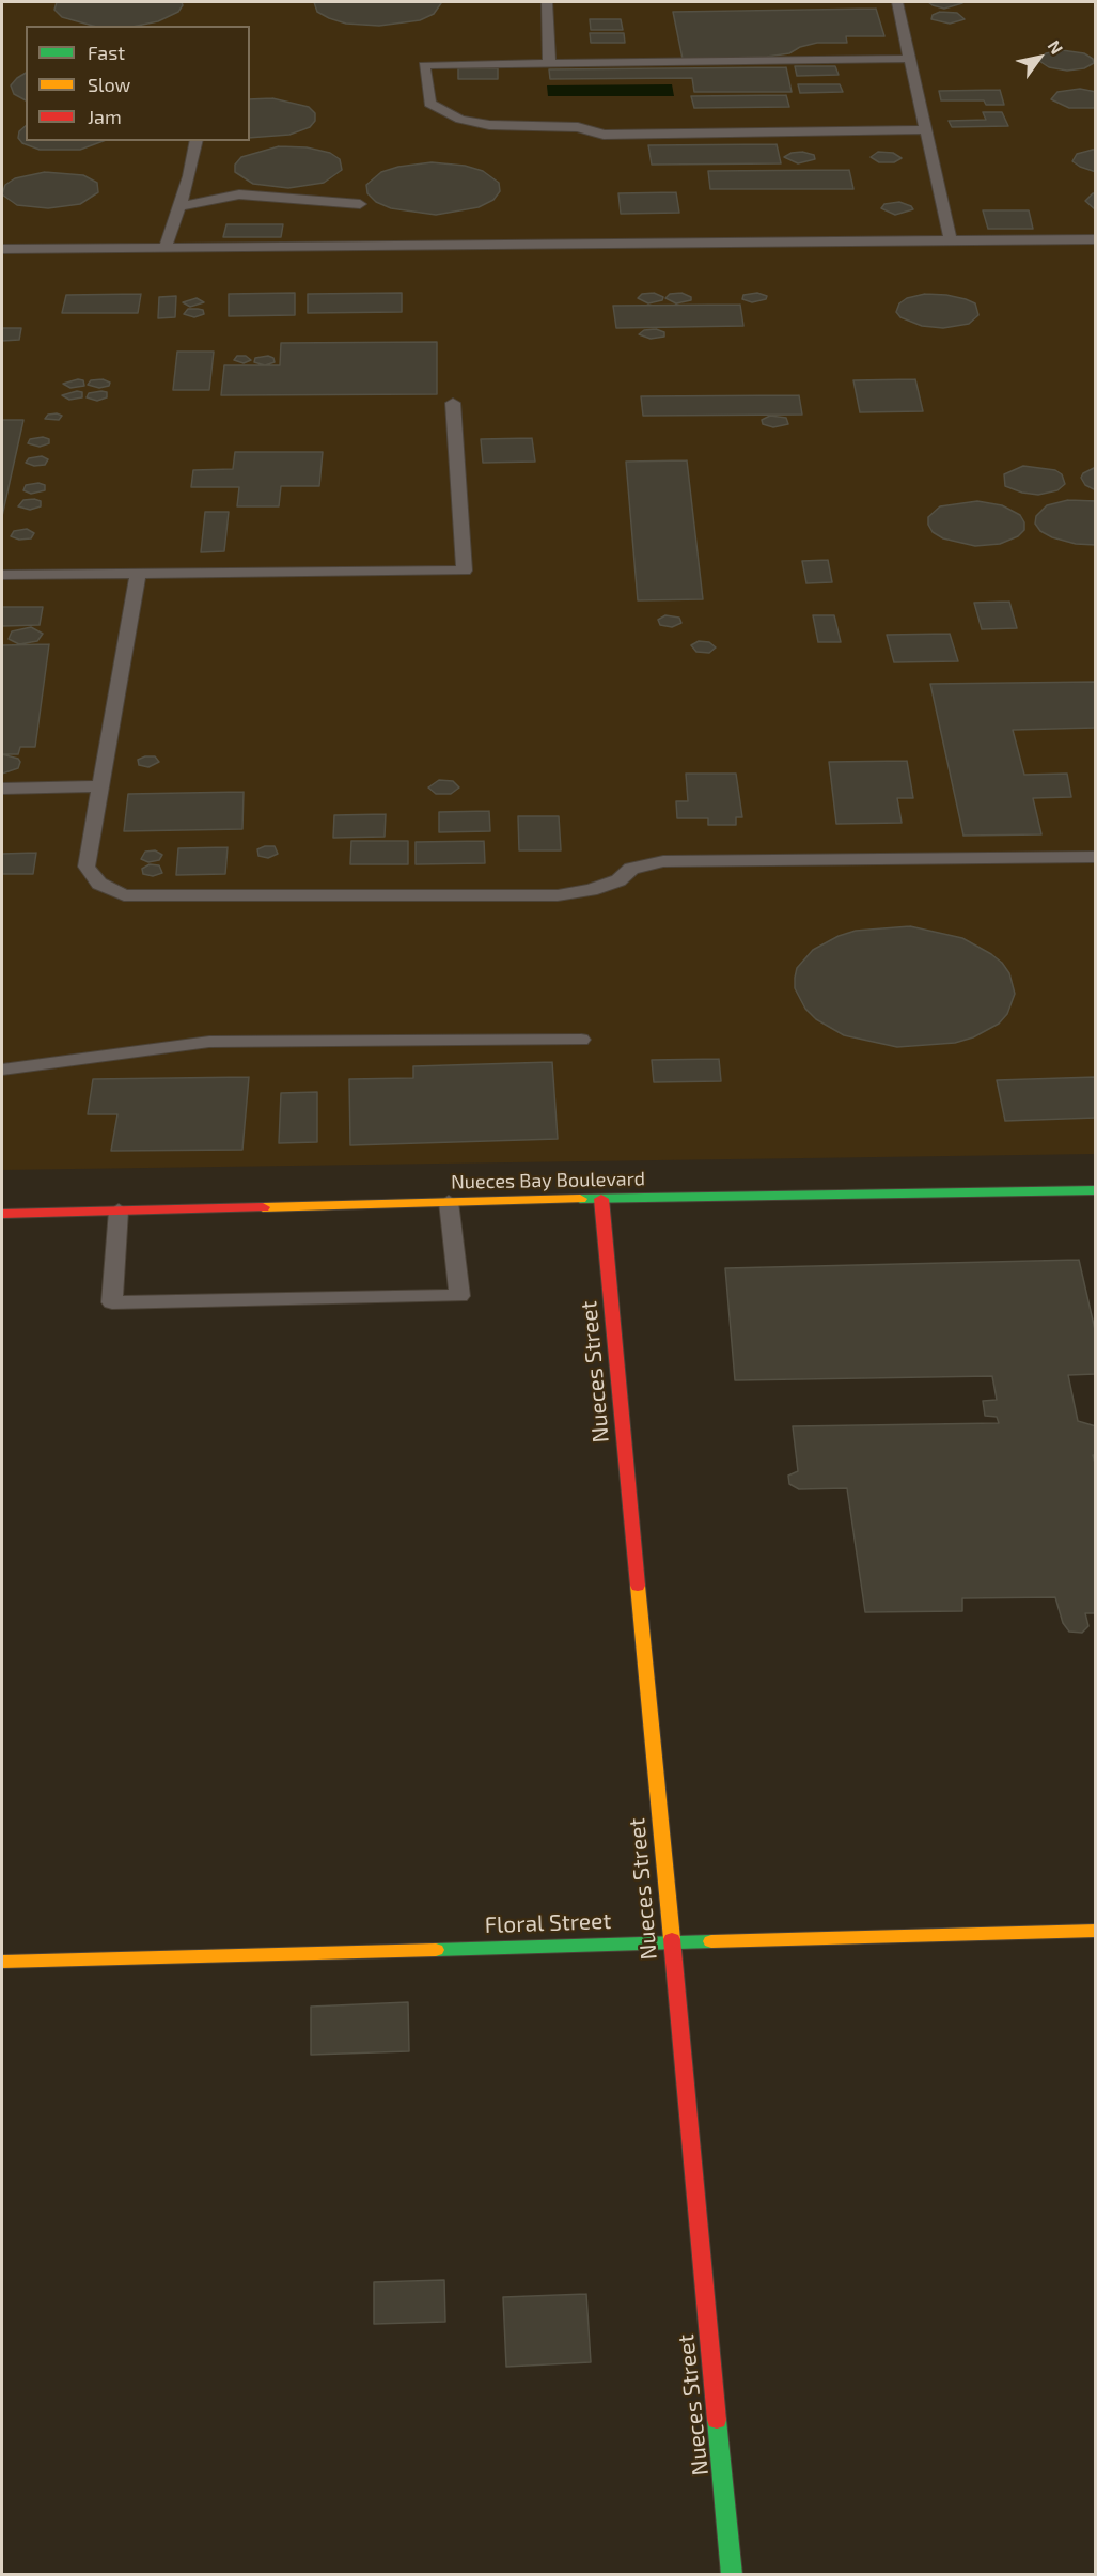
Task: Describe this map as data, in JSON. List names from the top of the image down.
{
  "streets": {
    "street": ["Nueces Bay Boulevard", "Nueces Street", "Floral Street"]
  },
  "crossings": [
    ["Nueces Bay Boulevard", "Nueces Street"],
    ["Nueces Street", "Floral Street"]
  ],
  "legend": ["Fast", "Slow", "Jam"],
  "north": "top right"
}
